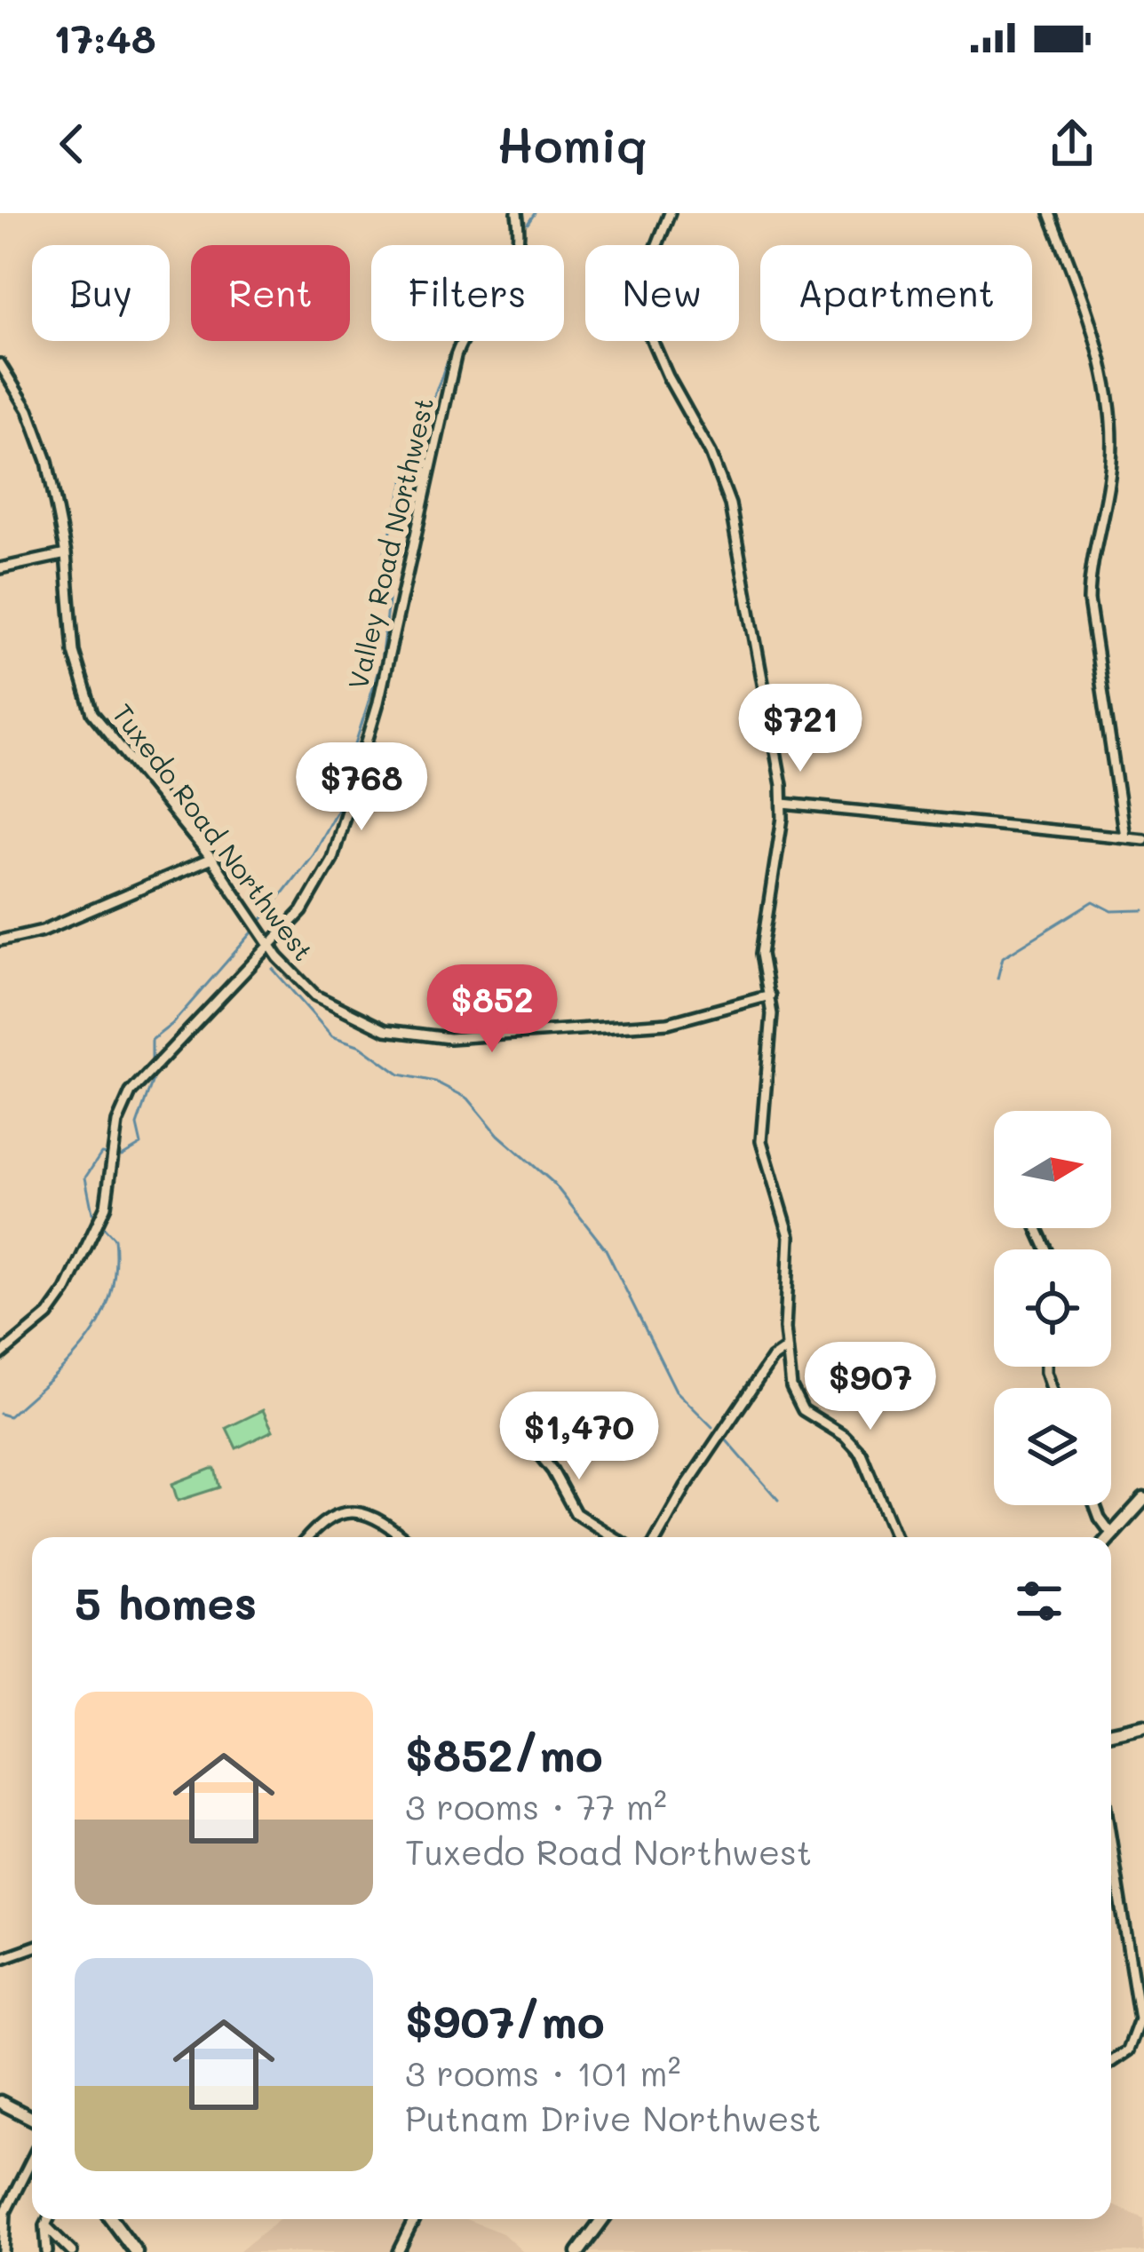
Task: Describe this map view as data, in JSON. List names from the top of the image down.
{
  "streets": {
    "street": ["Valley Road Northwest", "Tuxedo Road Northwest"]
  },
  "crossings": [
    ["Valley Road Northwest", "Tuxedo Road Northwest"]
  ],
  "north": "right",
  "page": {
    "status": "17:48",
    "header": "Homiq",
    "chip": [
      "Buy",
      "Rent",
      "Filters",
      "New",
      "Apartment"
    ],
    "price": [
      "$721",
      "$768",
      "$852",
      "$907",
      "$1,470"
    ],
    "heading": "5 homes",
    "list": [
      {
        "name": "$852/mo",
        "note": "3 rooms · 77 m² · Tuxedo Road Northwest"
      },
      {
        "name": "$907/mo",
        "note": "3 rooms · 101 m² · Putnam Drive Northwest"
      }
    ]
  }
}
